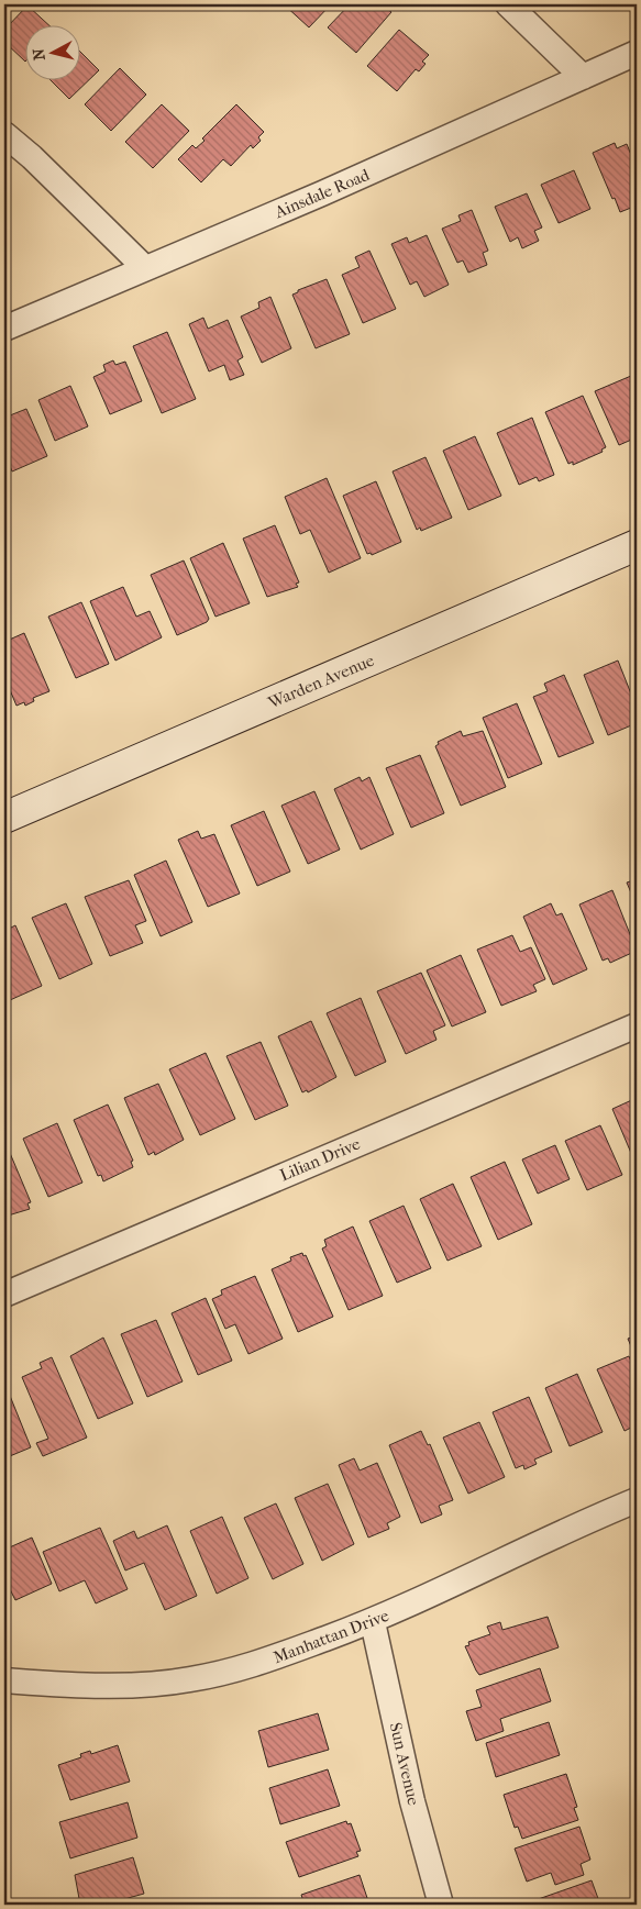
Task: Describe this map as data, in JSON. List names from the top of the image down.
{
  "streets": {
    "main road": ["Warden Avenue"],
    "street": [
      "Ainsdale Road",
      "Lilian Drive",
      "Manhattan Drive",
      "Sun Avenue"
    ]
  },
  "crossings": [
    ["Manhattan Drive", "Sun Avenue"]
  ],
  "north": "left"
}
